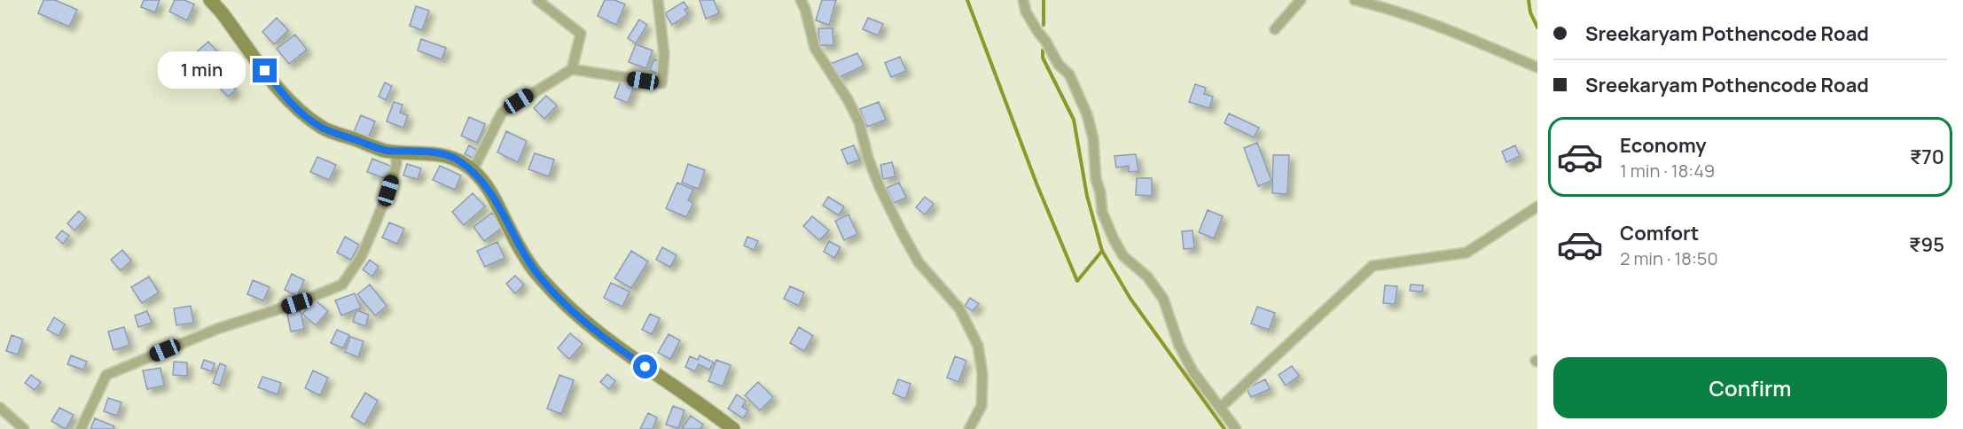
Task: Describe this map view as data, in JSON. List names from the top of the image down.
{
  "page": {
    "banner": ["Sreekaryam Pothencode Road", "Sreekaryam Pothencode Road"],
    "bubble": "1 min",
    "list": [
      {
        "name": "Economy",
        "note": "1 min · 18:49",
        "value": "₹70"
      },
      {
        "name": "Comfort",
        "note": "2 min · 18:50",
        "value": "₹95"
      }
    ],
    "buttons": "Confirm"
  }
}
